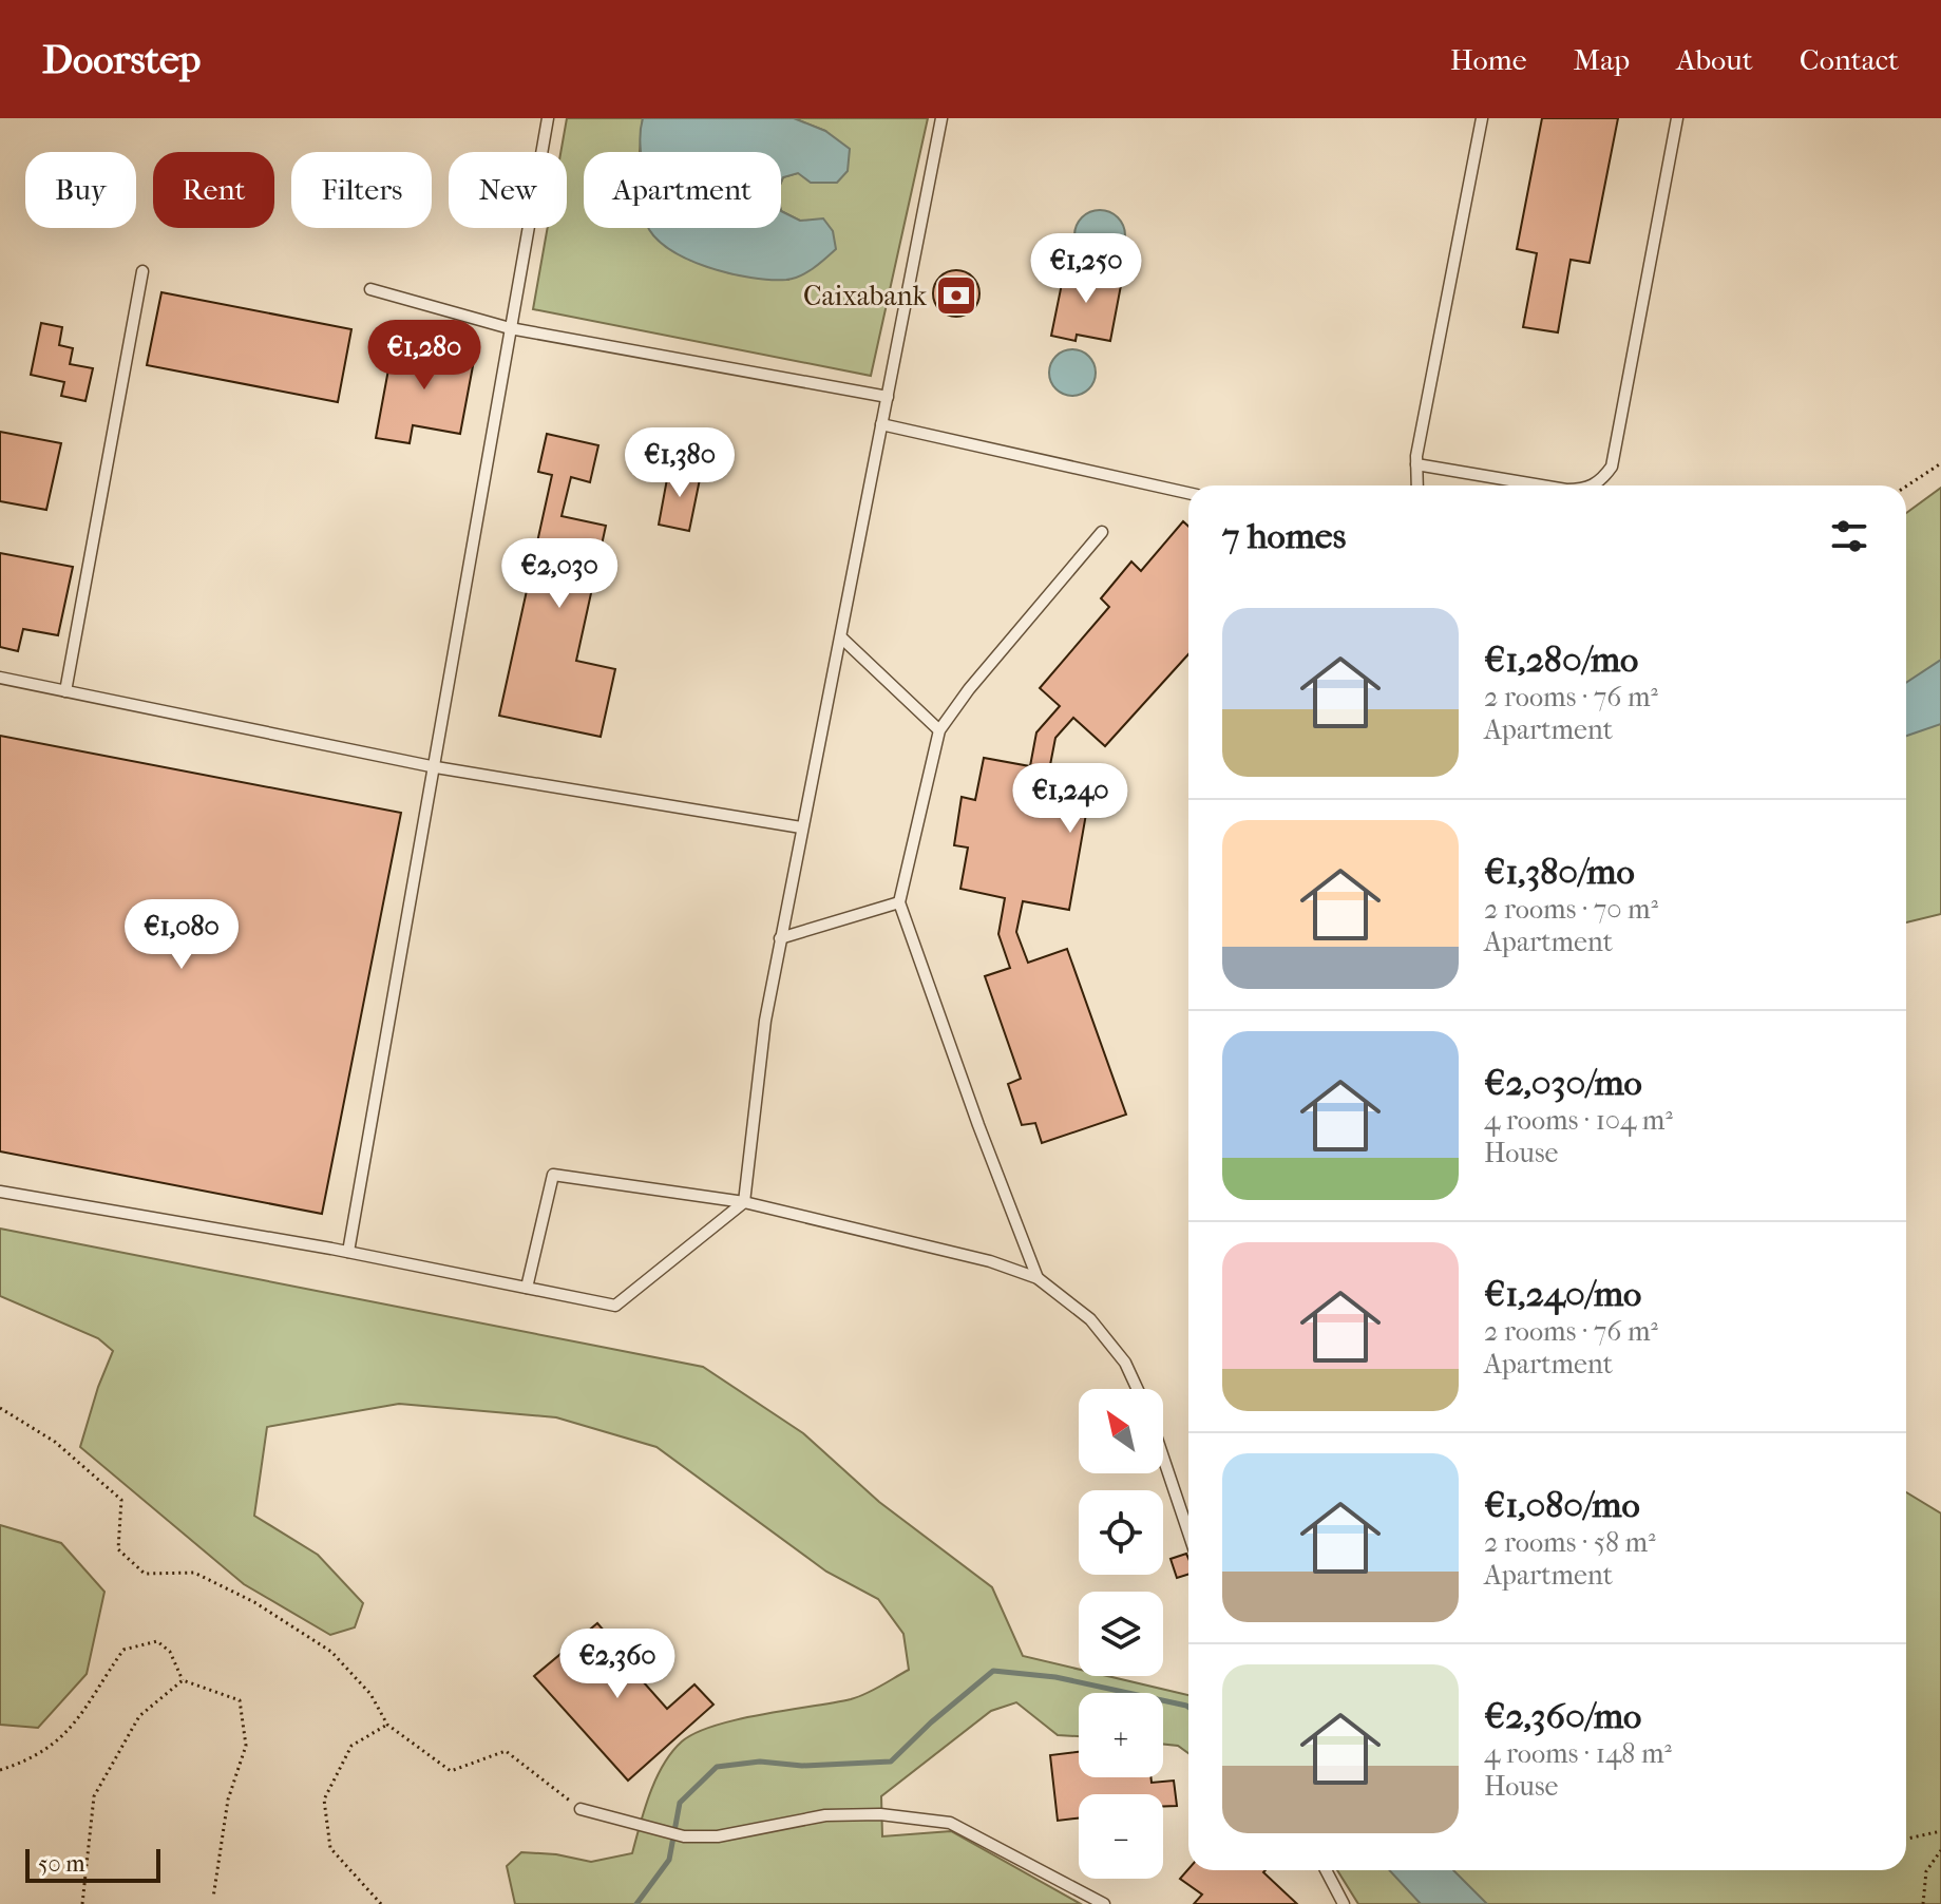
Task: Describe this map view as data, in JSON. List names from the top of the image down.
{
  "places": {
    "bank": ["Caixabank"]
  },
  "scale_bar": "50 m",
  "north": "top left",
  "page": {
    "header": "Doorstep",
    "nav": [
      "Home",
      "Map",
      "About",
      "Contact"
    ],
    "chip": [
      "Buy",
      "Rent",
      "Filters",
      "New",
      "Apartment"
    ],
    "price": [
      "€1,250",
      "€1,280",
      "€1,380",
      "€2,030",
      "€1,240",
      "€1,080",
      "€2,360"
    ],
    "heading": "7 homes",
    "list": [
      {
        "name": "€1,280/mo",
        "note": "2 rooms · 76 m² · Apartment"
      },
      {
        "name": "€1,380/mo",
        "note": "2 rooms · 70 m² · Apartment"
      },
      {
        "name": "€2,030/mo",
        "note": "4 rooms · 104 m² · House"
      },
      {
        "name": "€1,240/mo",
        "note": "2 rooms · 76 m² · Apartment"
      },
      {
        "name": "€1,080/mo",
        "note": "2 rooms · 58 m² · Apartment"
      },
      {
        "name": "€2,360/mo",
        "note": "4 rooms · 148 m² · House"
      }
    ],
    "map_buttons": ["+", "−"],
    "scale": "50 m"
  }
}
